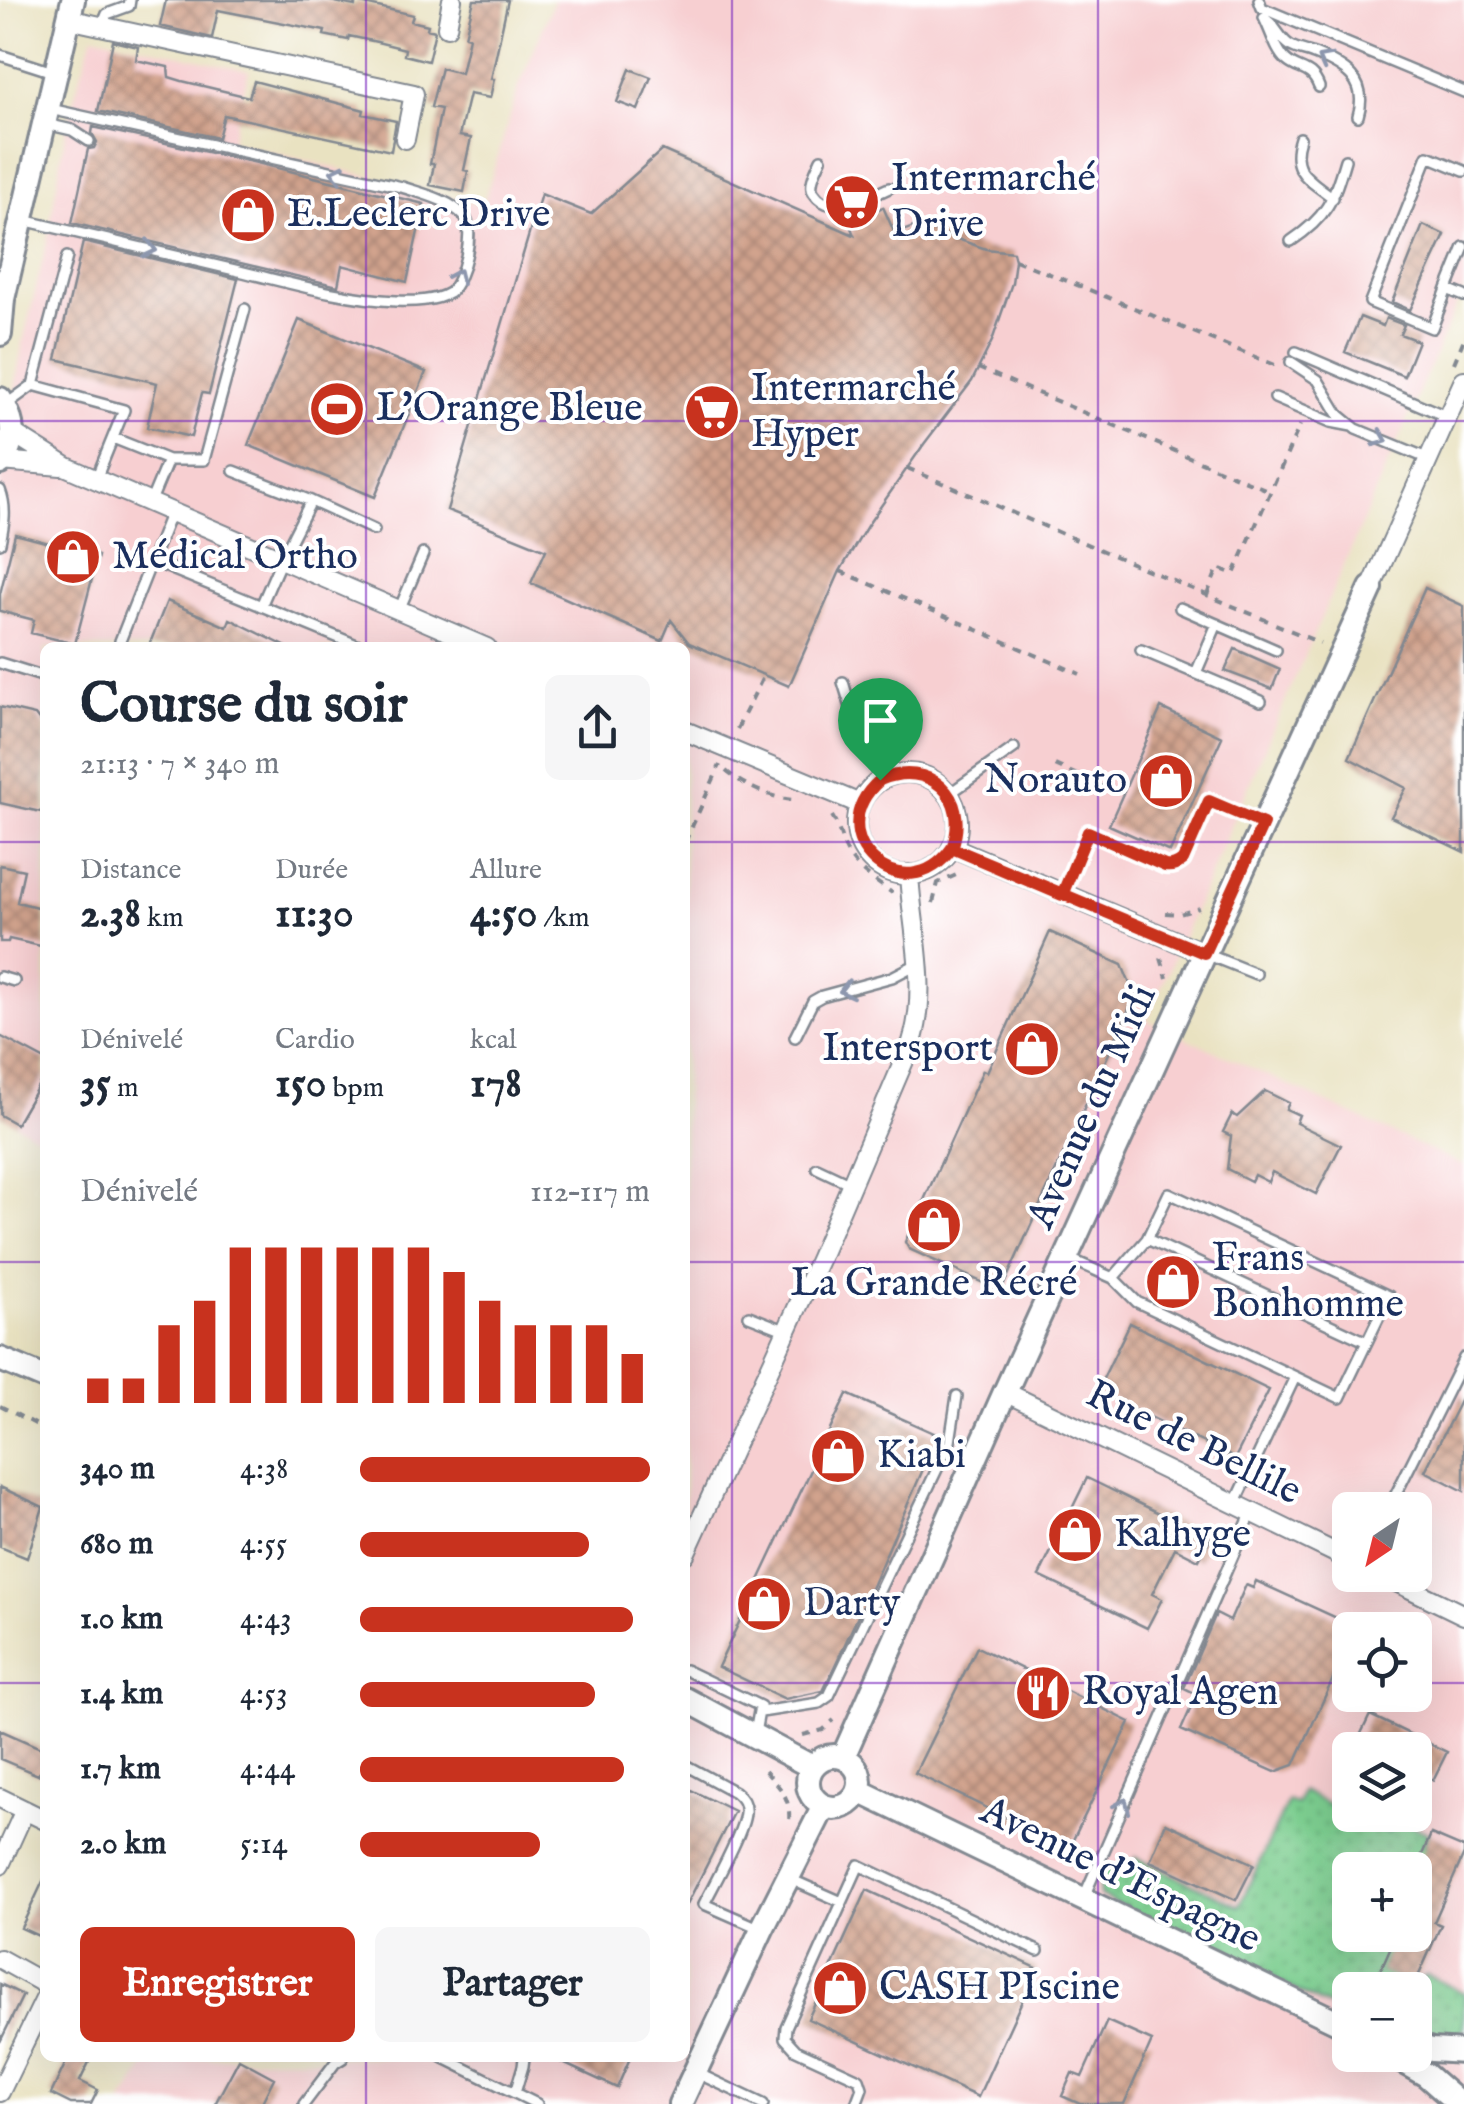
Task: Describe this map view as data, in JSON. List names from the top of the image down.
{
  "streets": {
    "street": ["Avenue du Midi", "Rue de Bellile", "Avenue d'Espagne"]
  },
  "crossings": [
    ["Avenue du Midi", "Rue de Bellile"],
    ["Avenue du Midi", "Avenue d'Espagne"]
  ],
  "places": {
    "supermarket": ["Intermarché Drive", "Intermarché Hyper"],
    "shop": [
      "E.Leclerc Drive",
      "Médical Ortho",
      "Norauto",
      "Intersport",
      "La Grande Récré",
      "Frans Bonhomme",
      "Kiabi",
      "Kalhyge",
      "Darty",
      "CASH PIscine"
    ],
    "sports": ["L'Orange Bleue"],
    "restaurant": ["Royal Agen"]
  },
  "north": "bottom left",
  "page": {
    "heading": ["Course du soir", "21:13 · 7 × 340 m"],
    "stats": [
      ["Distance", "2.38 km"],
      ["Durée", "11:30"],
      ["Allure", "4:50 /km"],
      ["Dénivelé", "35 m"],
      ["Cardio", "150 bpm"],
      ["kcal", "178"]
    ],
    "chart": ["Dénivelé", "112–117 m"],
    "list": [
      {
        "name": "340 m",
        "note": "4:38"
      },
      {
        "name": "680 m",
        "note": "4:55"
      },
      {
        "name": "1.0 km",
        "note": "4:43"
      },
      {
        "name": "1.4 km",
        "note": "4:53"
      },
      {
        "name": "1.7 km",
        "note": "4:44"
      },
      {
        "name": "2.0 km",
        "note": "5:14"
      }
    ],
    "map_buttons": ["+", "−"],
    "buttons": ["Enregistrer", "Partager"]
  }
}
